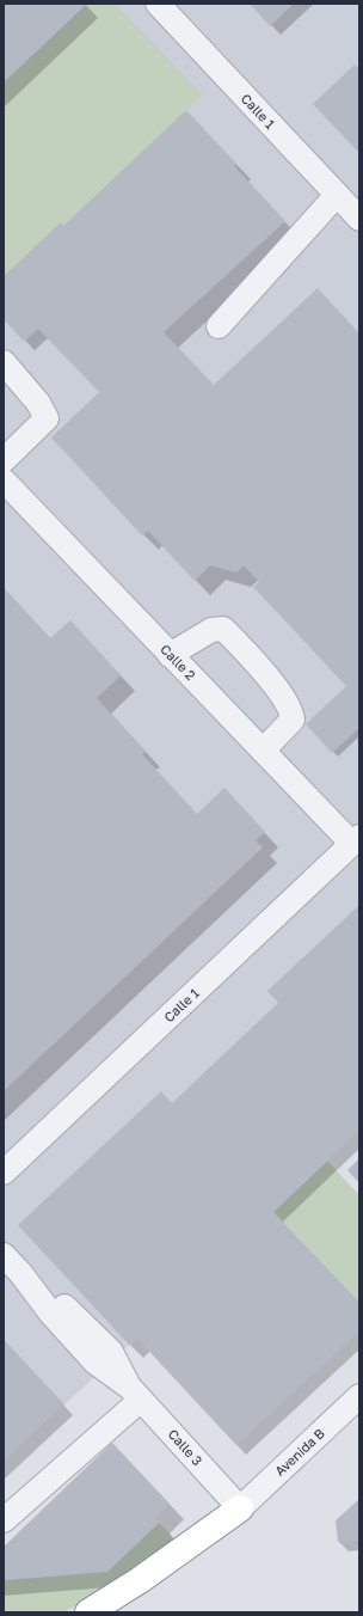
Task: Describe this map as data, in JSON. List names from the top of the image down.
{
  "streets": {
    "street": [
      "Calle 1",
      "Calle 2",
      "Calle 3",
      "Avenida B"
    ]
  },
  "crossings": [
    ["Calle 1", "Calle 2"],
    ["Calle 3", "Avenida B"]
  ]
}
